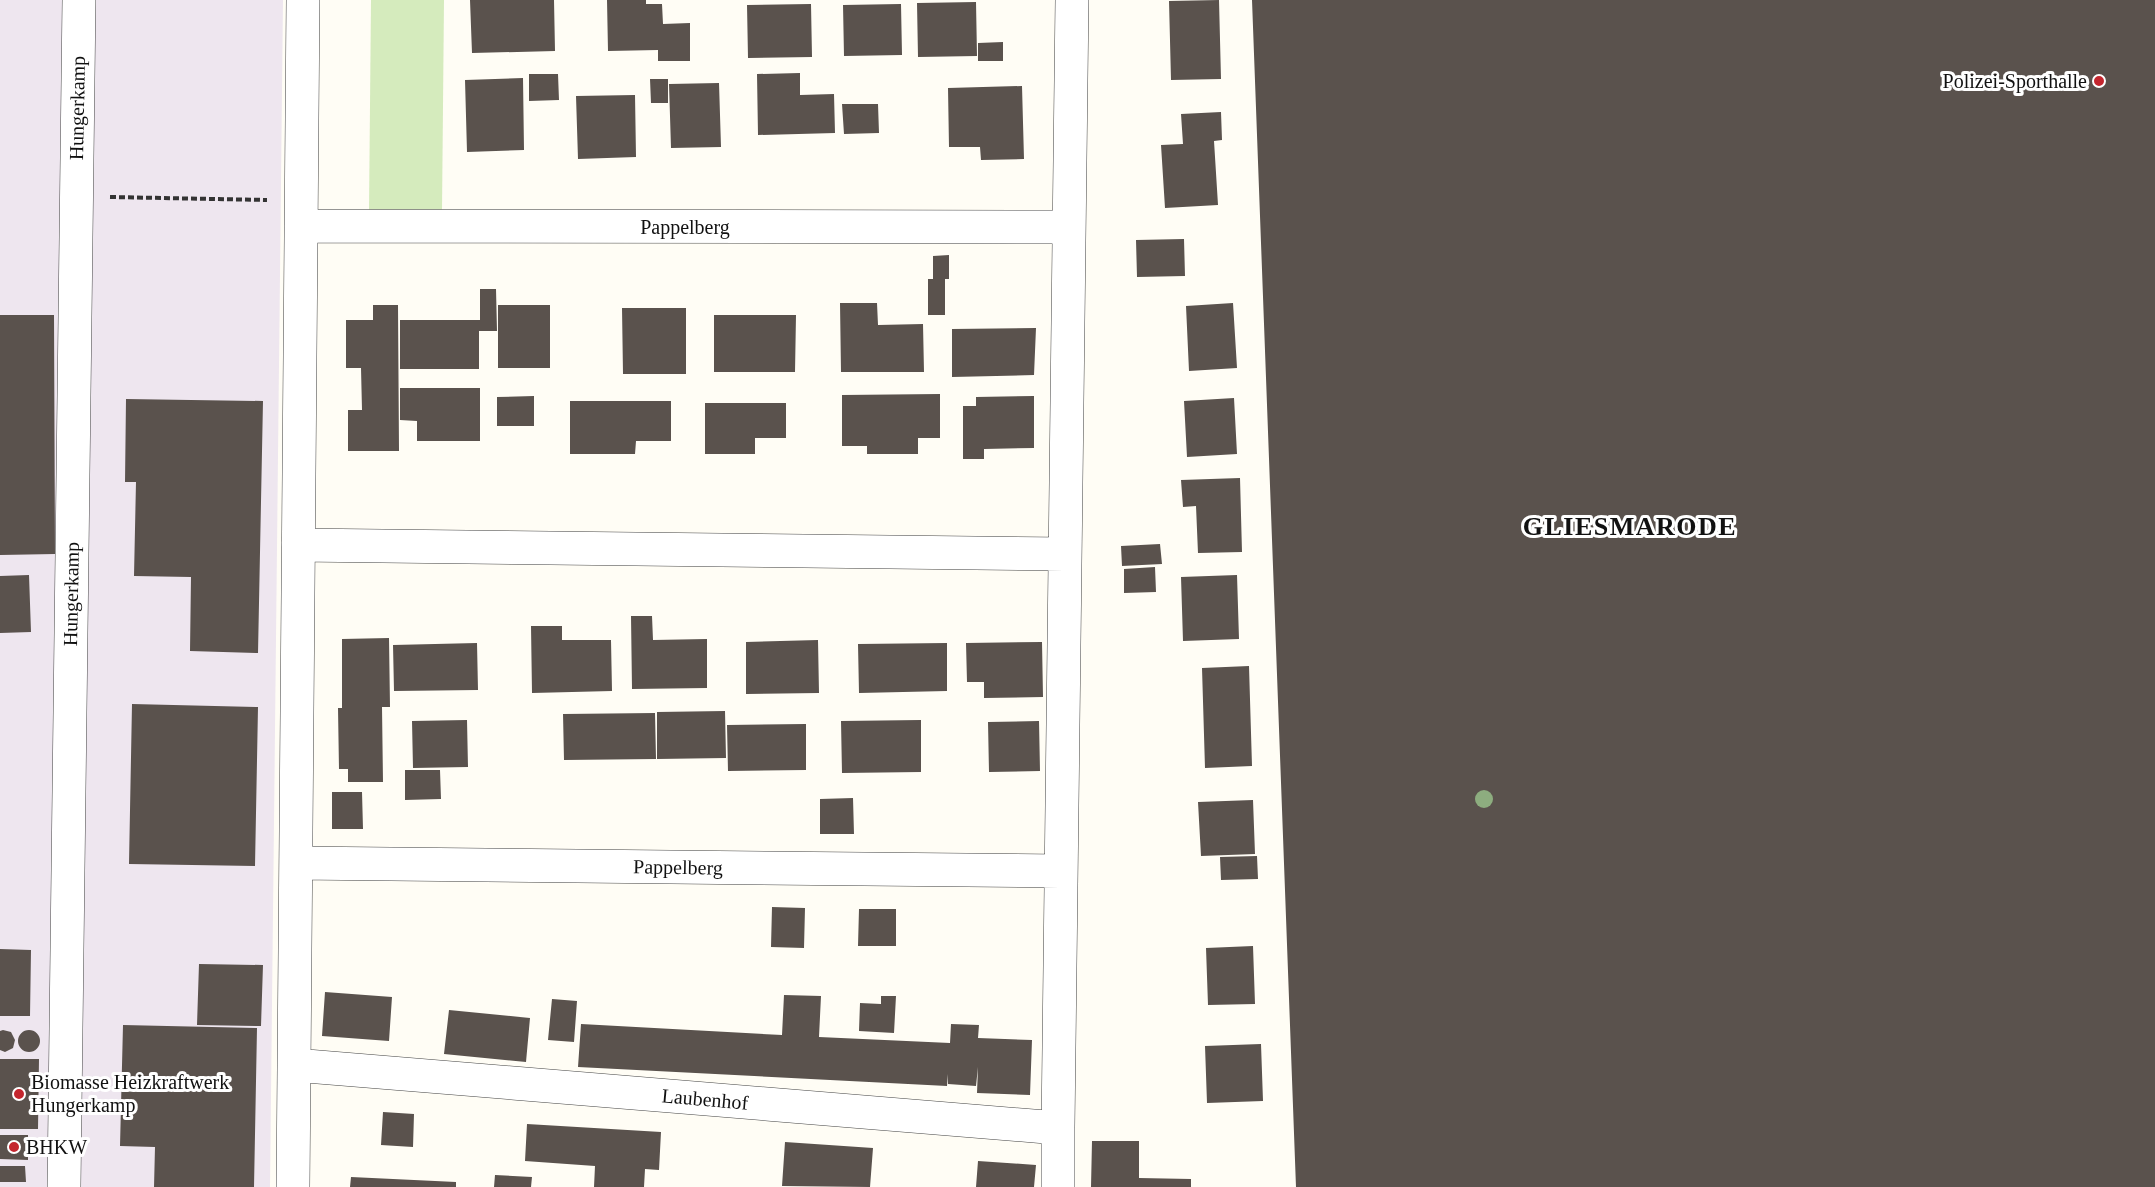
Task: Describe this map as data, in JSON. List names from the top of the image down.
{
  "streets": {
    "street": ["Hungerkamp", "Pappelberg", "Laubenhof"]
  },
  "districts": ["GLIESMARODE"],
  "places": ["Polizei-Sporthalle", "Biomasse Heizkraftwerk Hungerkamp", "BHKW"]
}
